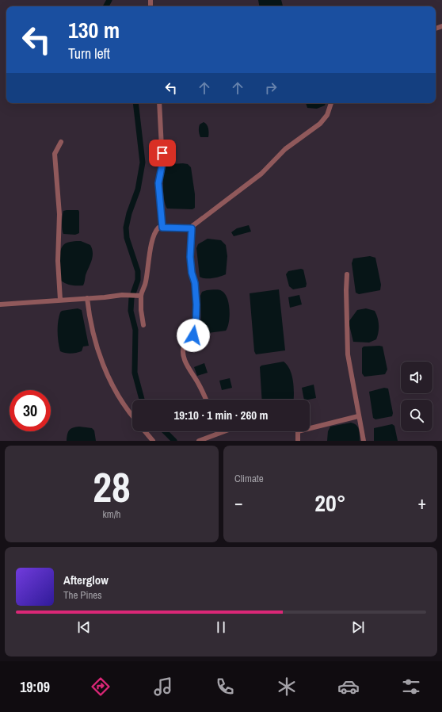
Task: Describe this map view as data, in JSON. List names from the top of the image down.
{
  "page": {
    "turn": ["130 m", "Turn left"],
    "limit": "30",
    "trip": "19:10 · 1 min · 260 m",
    "tile": [
      ["28", "km/h"],
      "Climate"
    ],
    "heat": ["−", "20°", "+"],
    "song": ["Afterglow", "The Pines"],
    "tabs": "19:09"
  }
}
